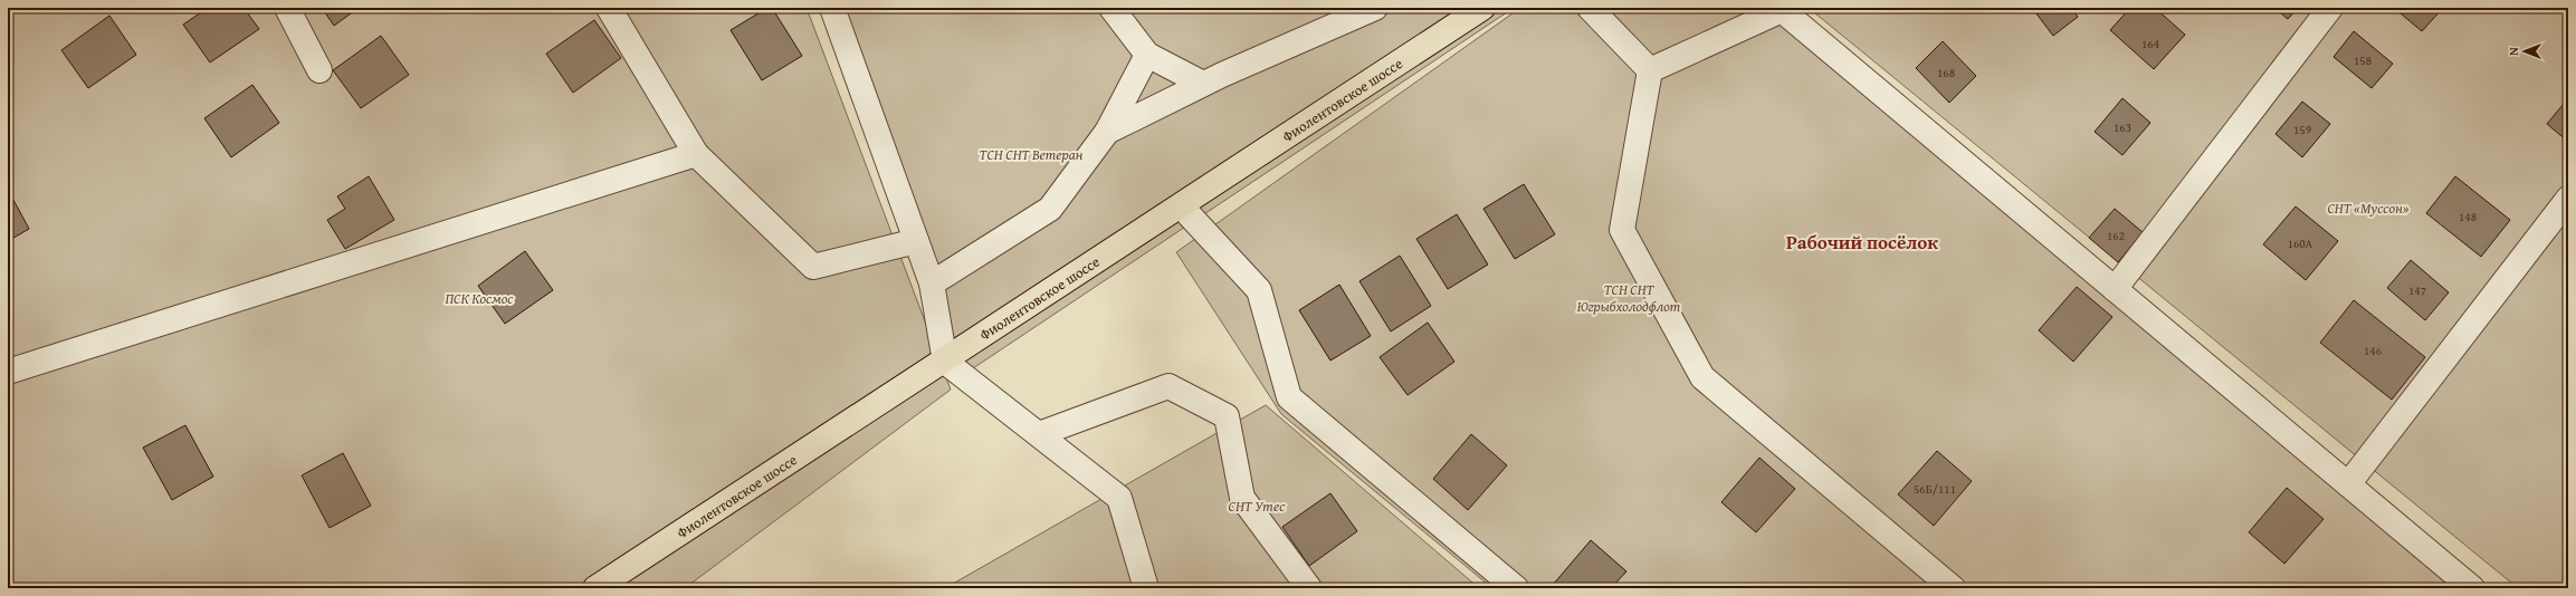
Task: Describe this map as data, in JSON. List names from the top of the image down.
{
  "streets": {
    "main road": ["Фиолентовское шоссе"]
  },
  "districts": ["Рабочий посёлок"],
  "parks": [
    "ТСН СНТ Ветеран",
    "СНТ «Муссон»",
    "ТСН СНТ Югрыбхолодфлот",
    "ПСК Космос",
    "СНТ Утес"
  ],
  "house_numbers": [
    "164",
    "158",
    "168",
    "163",
    "159",
    "148",
    "162",
    "160А",
    "147",
    "146",
    "56Б/111"
  ],
  "north": "left"
}
